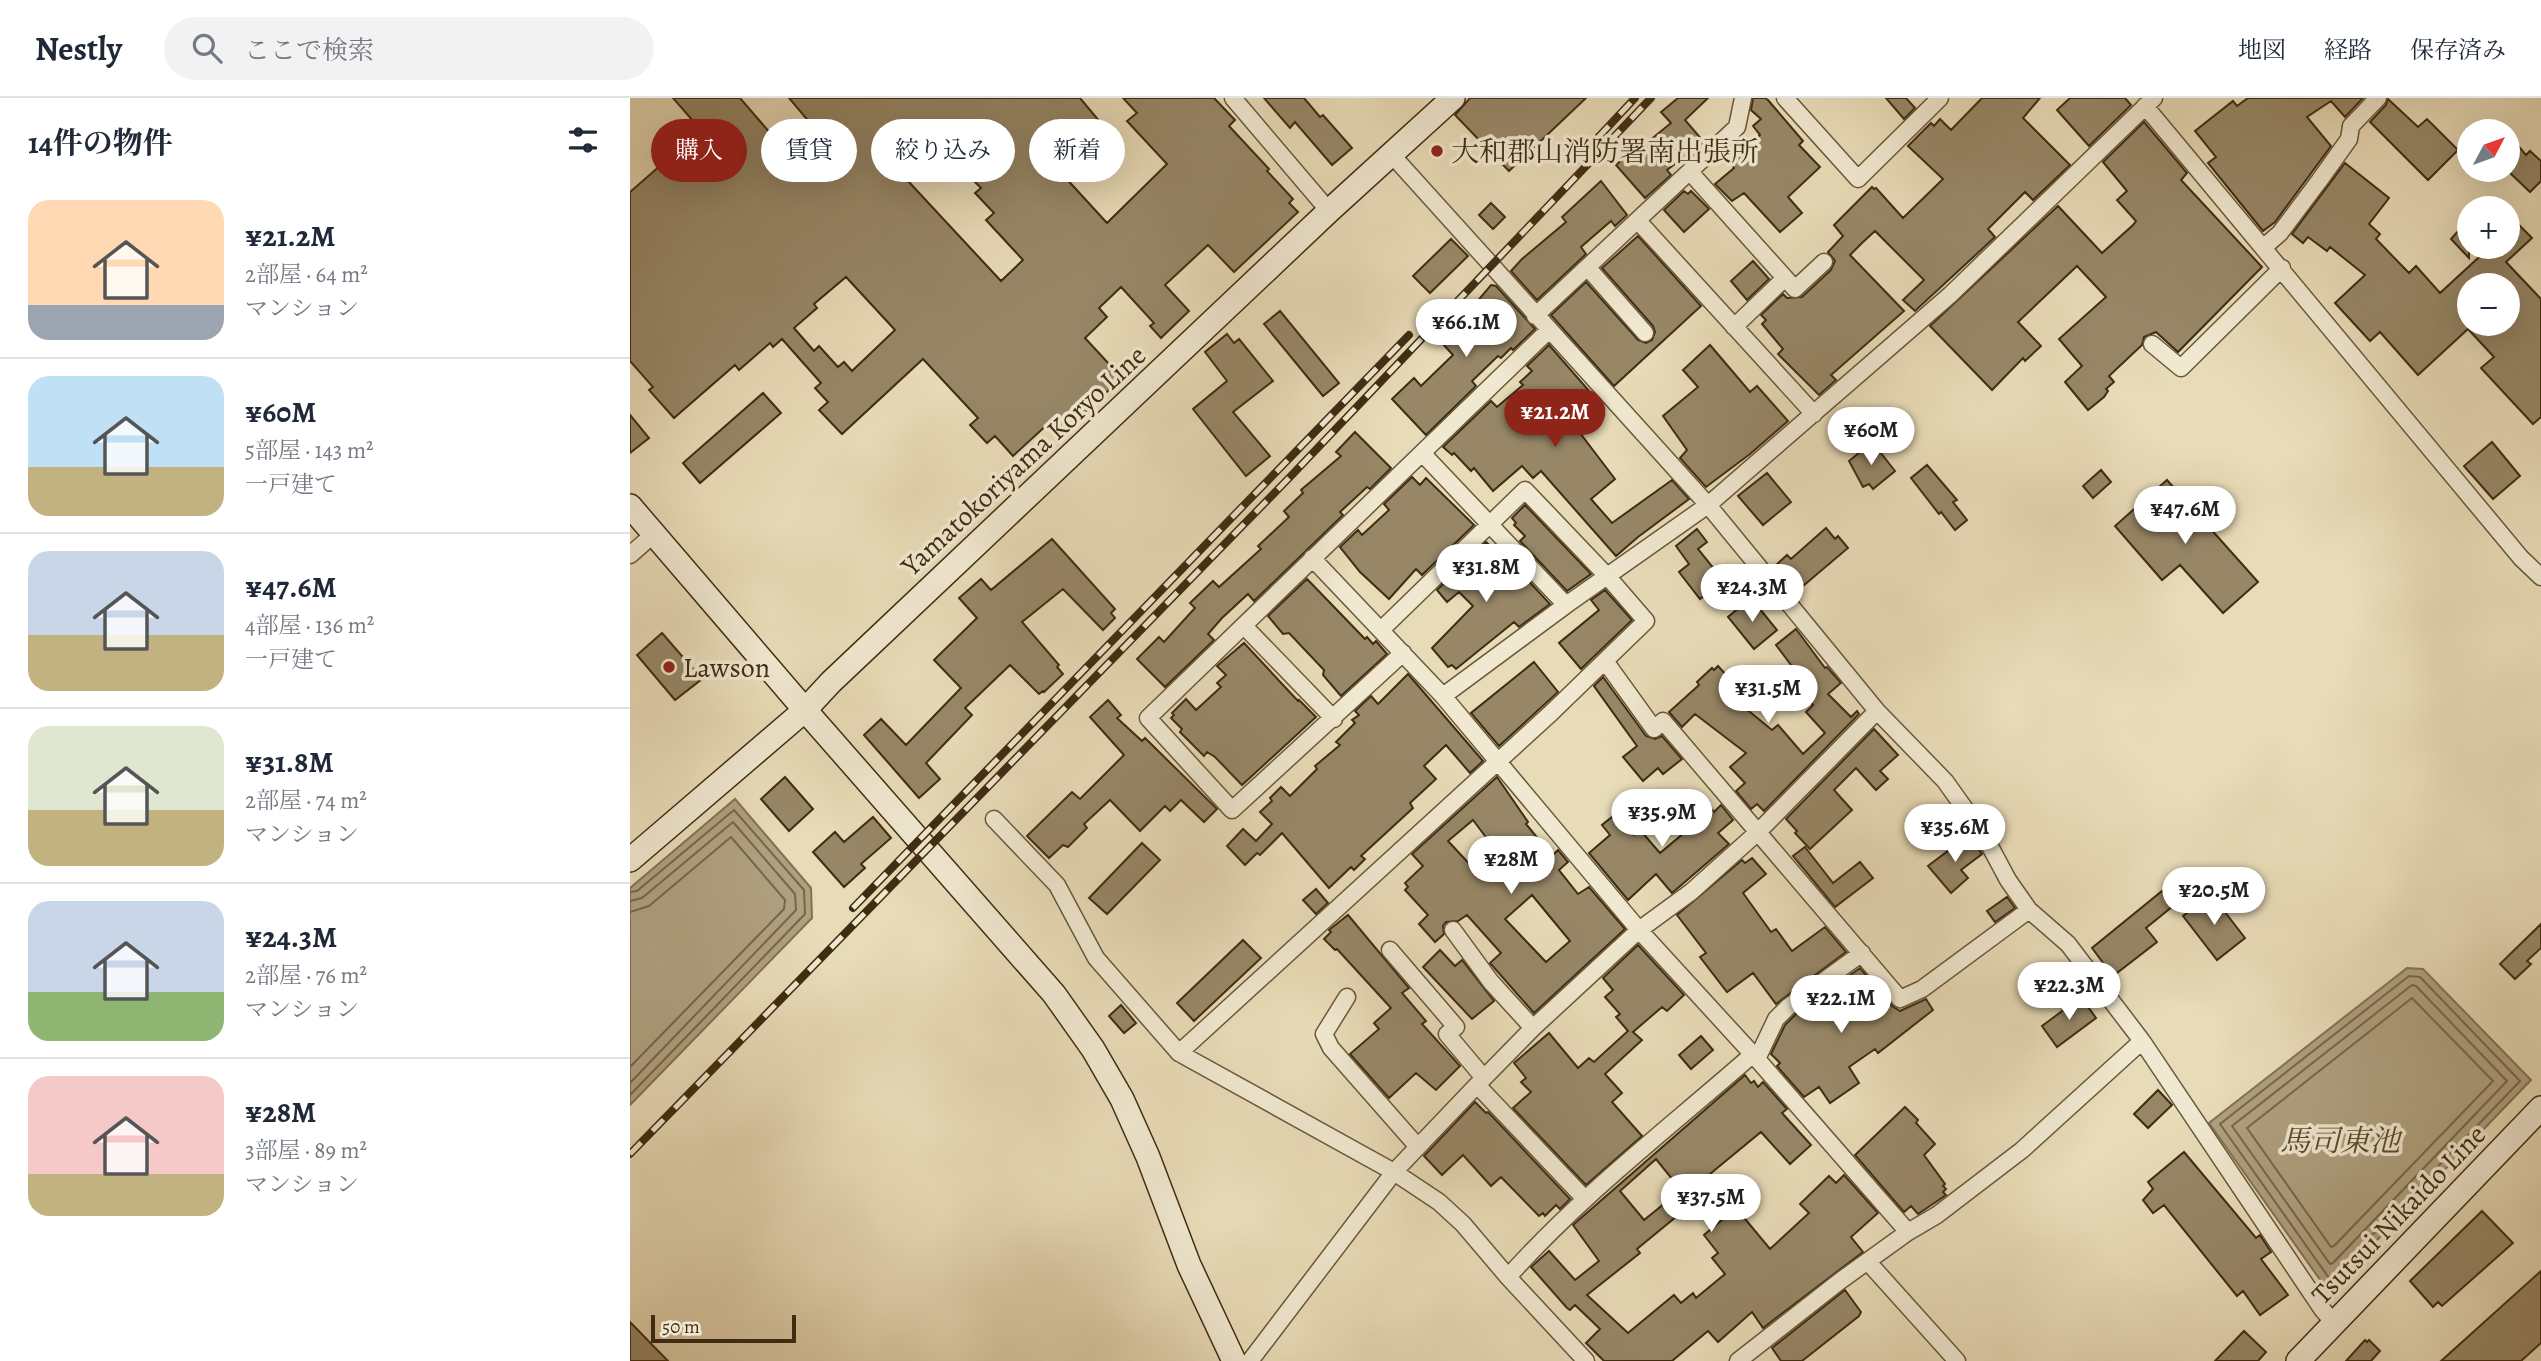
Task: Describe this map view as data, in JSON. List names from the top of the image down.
{
  "streets": {
    "main road": ["Yamatokoriyama Koryo Line", "Tsutsui Nikaido Line"]
  },
  "water": ["馬司東池"],
  "places": ["大和郡山消防署南出張所", "Lawson"],
  "scale_bar": "50 m",
  "north": "top right",
  "page": {
    "header": "Nestly",
    "search": "ここで検索",
    "nav": ["地図", "経路", "保存済み"],
    "heading": "14件の物件",
    "map_buttons": ["+", "−"],
    "chip": [
      "購入",
      "賃貸",
      "絞り込み",
      "新着"
    ],
    "list": [
      {
        "name": "¥21.2M",
        "note": "2部屋 · 64 m² · マンション"
      },
      {
        "name": "¥60M",
        "note": "5部屋 · 143 m² · 一戸建て"
      },
      {
        "name": "¥47.6M",
        "note": "4部屋 · 136 m² · 一戸建て"
      },
      {
        "name": "¥31.8M",
        "note": "2部屋 · 74 m² · マンション"
      },
      {
        "name": "¥24.3M",
        "note": "2部屋 · 76 m² · マンション"
      },
      {
        "name": "¥28M",
        "note": "3部屋 · 89 m² · マンション"
      }
    ],
    "price": [
      "¥66.1M",
      "¥21.2M",
      "¥60M",
      "¥47.6M",
      "¥31.8M",
      "¥24.3M",
      "¥31.5M",
      "¥35.9M",
      "¥35.6M",
      "¥28M",
      "¥20.5M",
      "¥22.3M",
      "¥22.1M",
      "¥37.5M"
    ],
    "scale": "50 m"
  }
}
